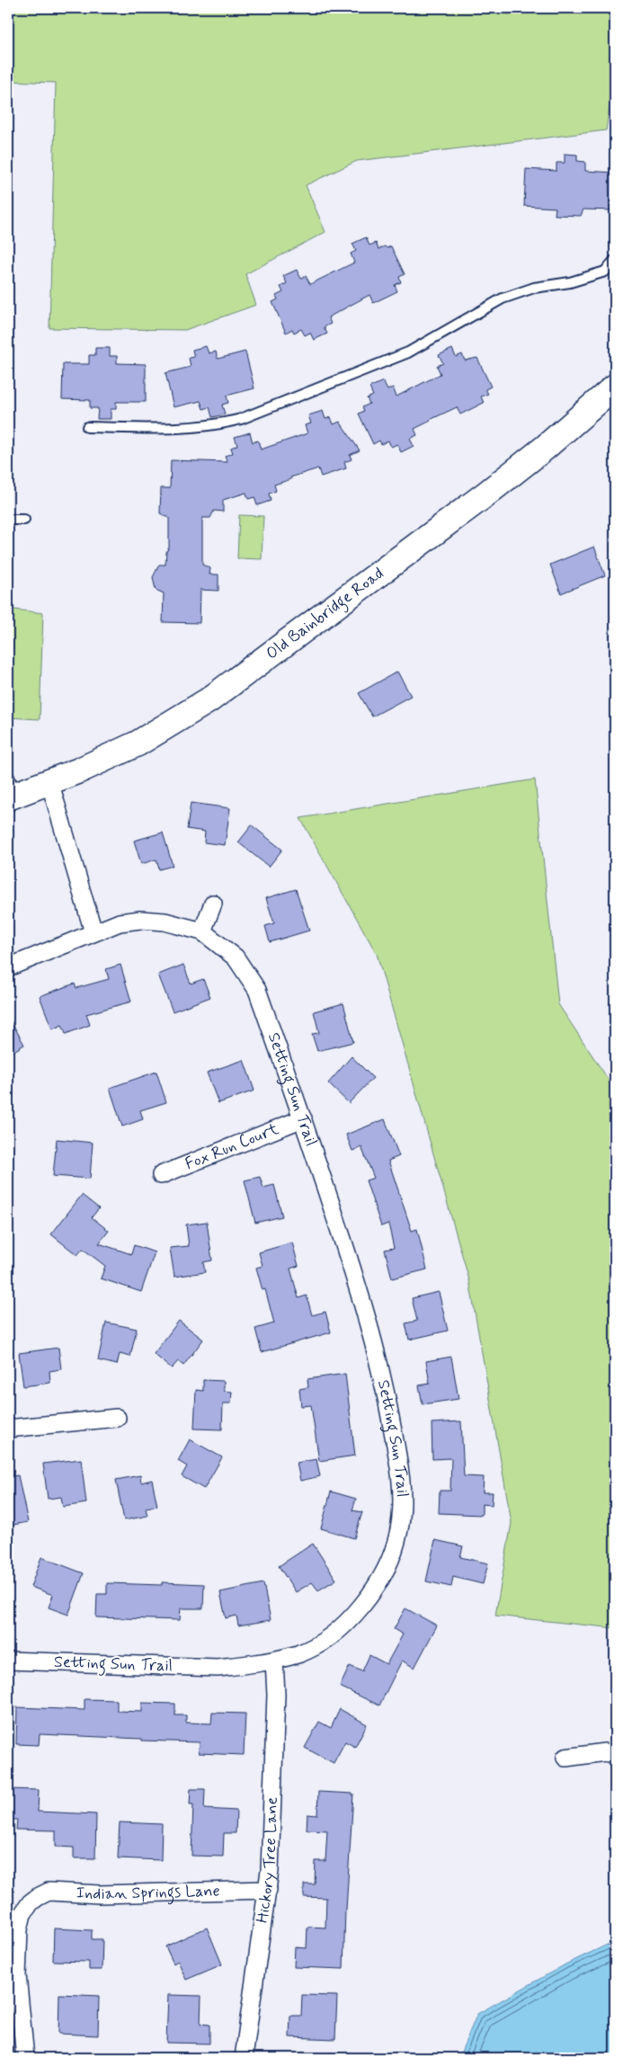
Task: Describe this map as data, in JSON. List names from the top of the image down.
{
  "streets": {
    "main road": ["Old Bainbridge Road"],
    "street": [
      "Setting Sun Trail",
      "Fox Run Court",
      "Hickory Tree Lane",
      "Indian Springs Lane"
    ]
  },
  "crossings": [
    ["Setting Sun Trail", "Fox Run Court"],
    ["Setting Sun Trail", "Hickory Tree Lane"],
    ["Hickory Tree Lane", "Indian Springs Lane"]
  ]
}
